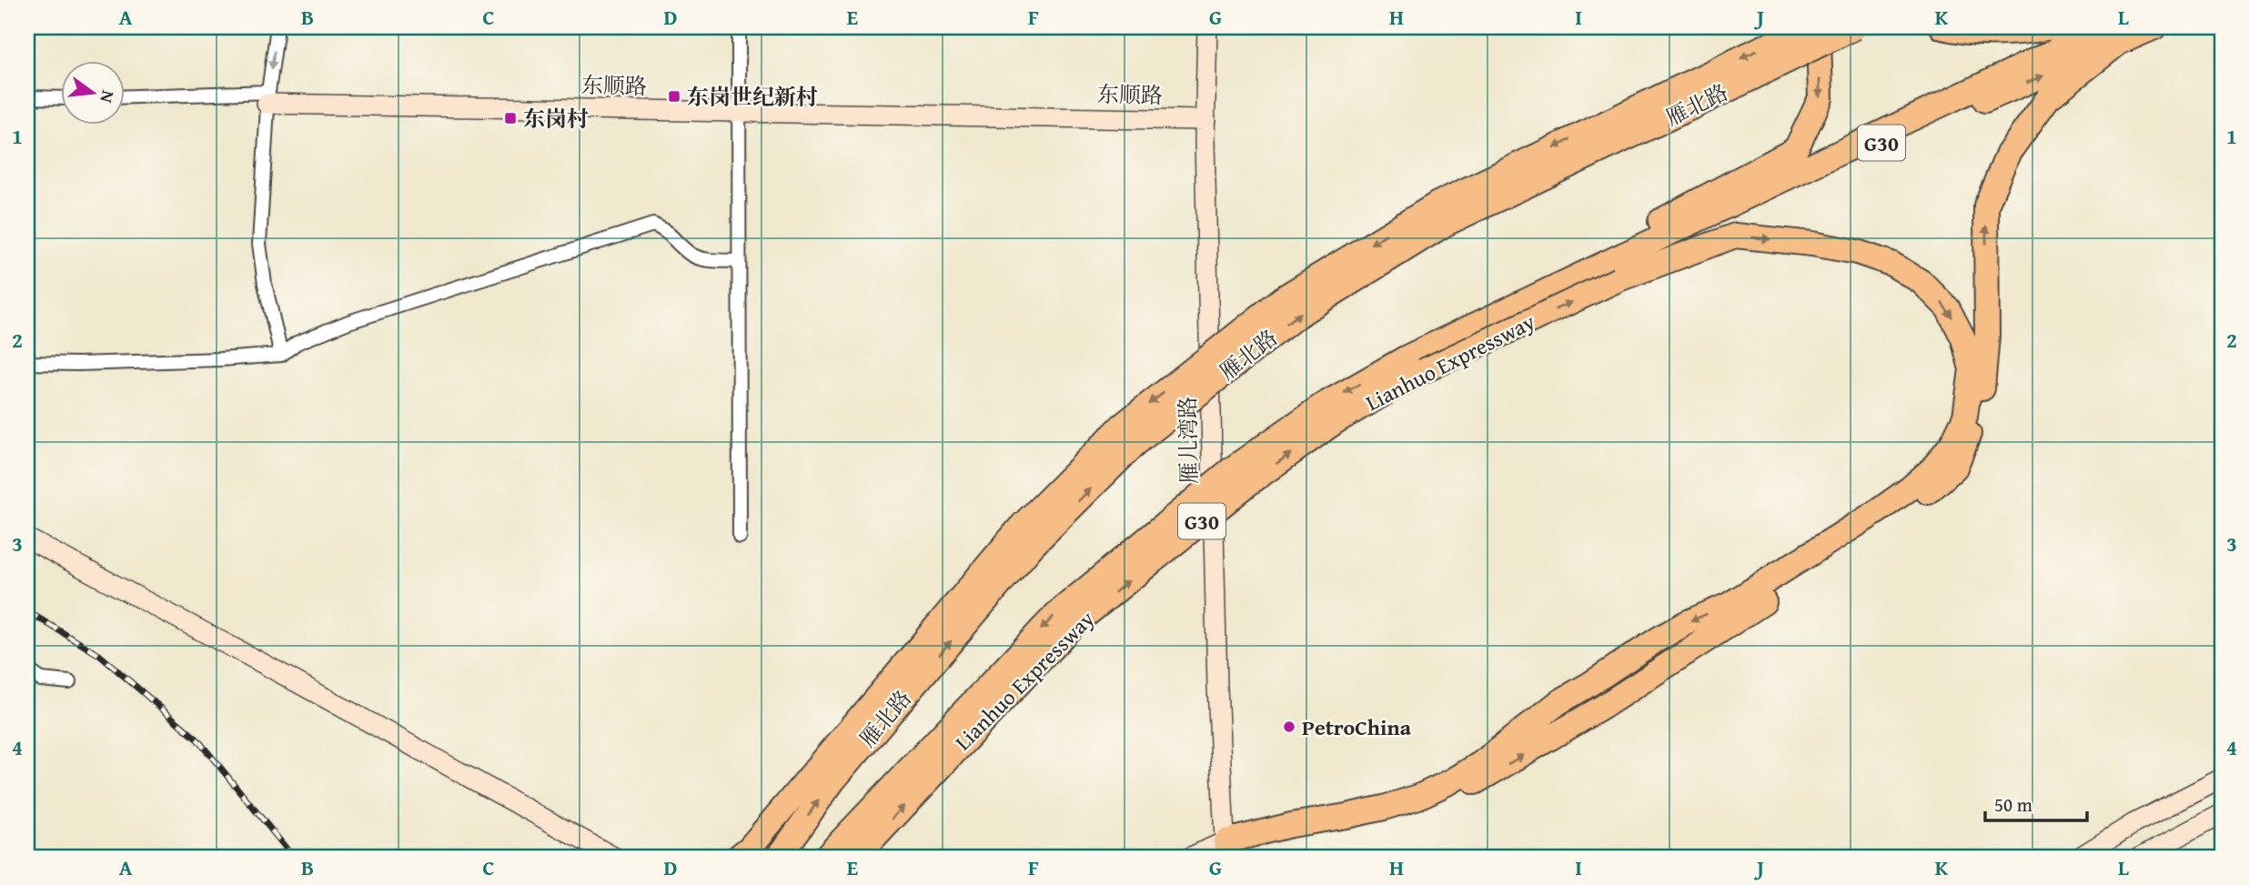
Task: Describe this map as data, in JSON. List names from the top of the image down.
{
  "streets": {
    "highway": ["雁北路", "G30", "Lianhuo Expressway"],
    "street": ["东顺路", "雁儿湾路"]
  },
  "crossings": [
    ["东顺路", "雁儿湾路"]
  ],
  "places": {
    "transit": ["东岗世纪新村", "东岗村"],
    "other": ["PetroChina"]
  },
  "scale_bar": "50 m",
  "north": "right",
  "grid": {
    "columns": [
      "A",
      "B",
      "C",
      "D",
      "E",
      "F",
      "G",
      "H",
      "I",
      "J",
      "K",
      "L"
    ],
    "rows": [
      "1",
      "2",
      "3",
      "4"
    ]
  }
}
